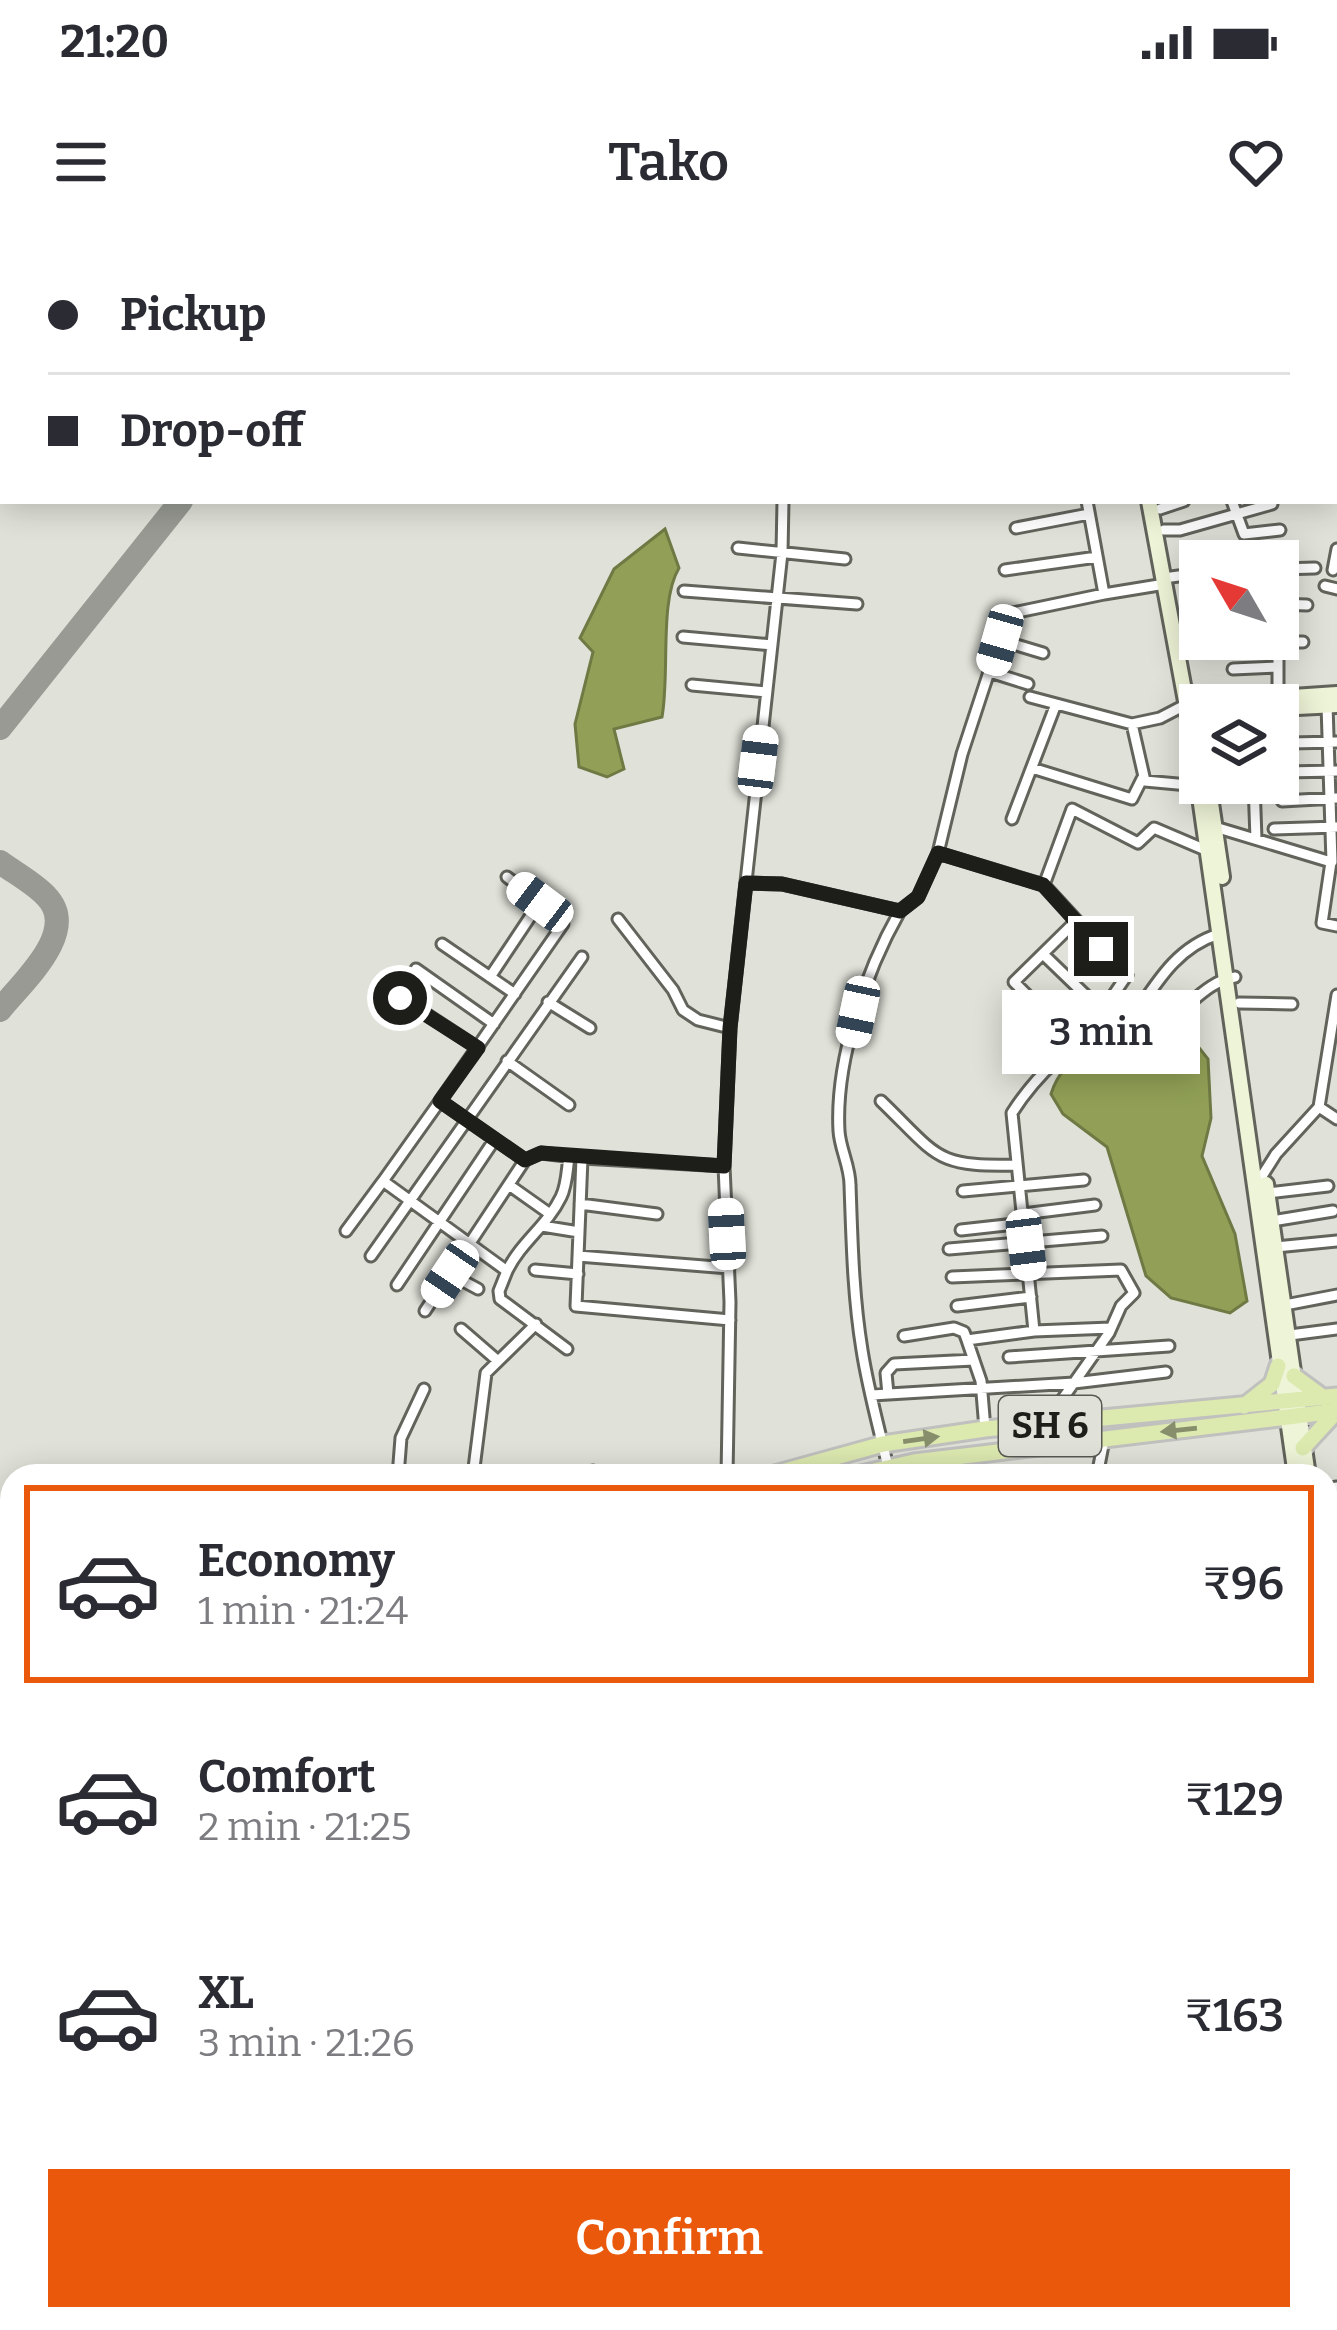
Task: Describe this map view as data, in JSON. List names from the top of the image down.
{
  "streets": {
    "main road": ["SH 6"]
  },
  "north": "top left",
  "page": {
    "status": "21:20",
    "header": "Tako",
    "banner": ["Pickup", "Drop-off"],
    "bubble": "3 min",
    "list": [
      {
        "name": "Economy",
        "note": "1 min · 21:24",
        "value": "₹96"
      },
      {
        "name": "Comfort",
        "note": "2 min · 21:25",
        "value": "₹129"
      },
      {
        "name": "XL",
        "note": "3 min · 21:26",
        "value": "₹163"
      }
    ],
    "buttons": "Confirm"
  }
}
